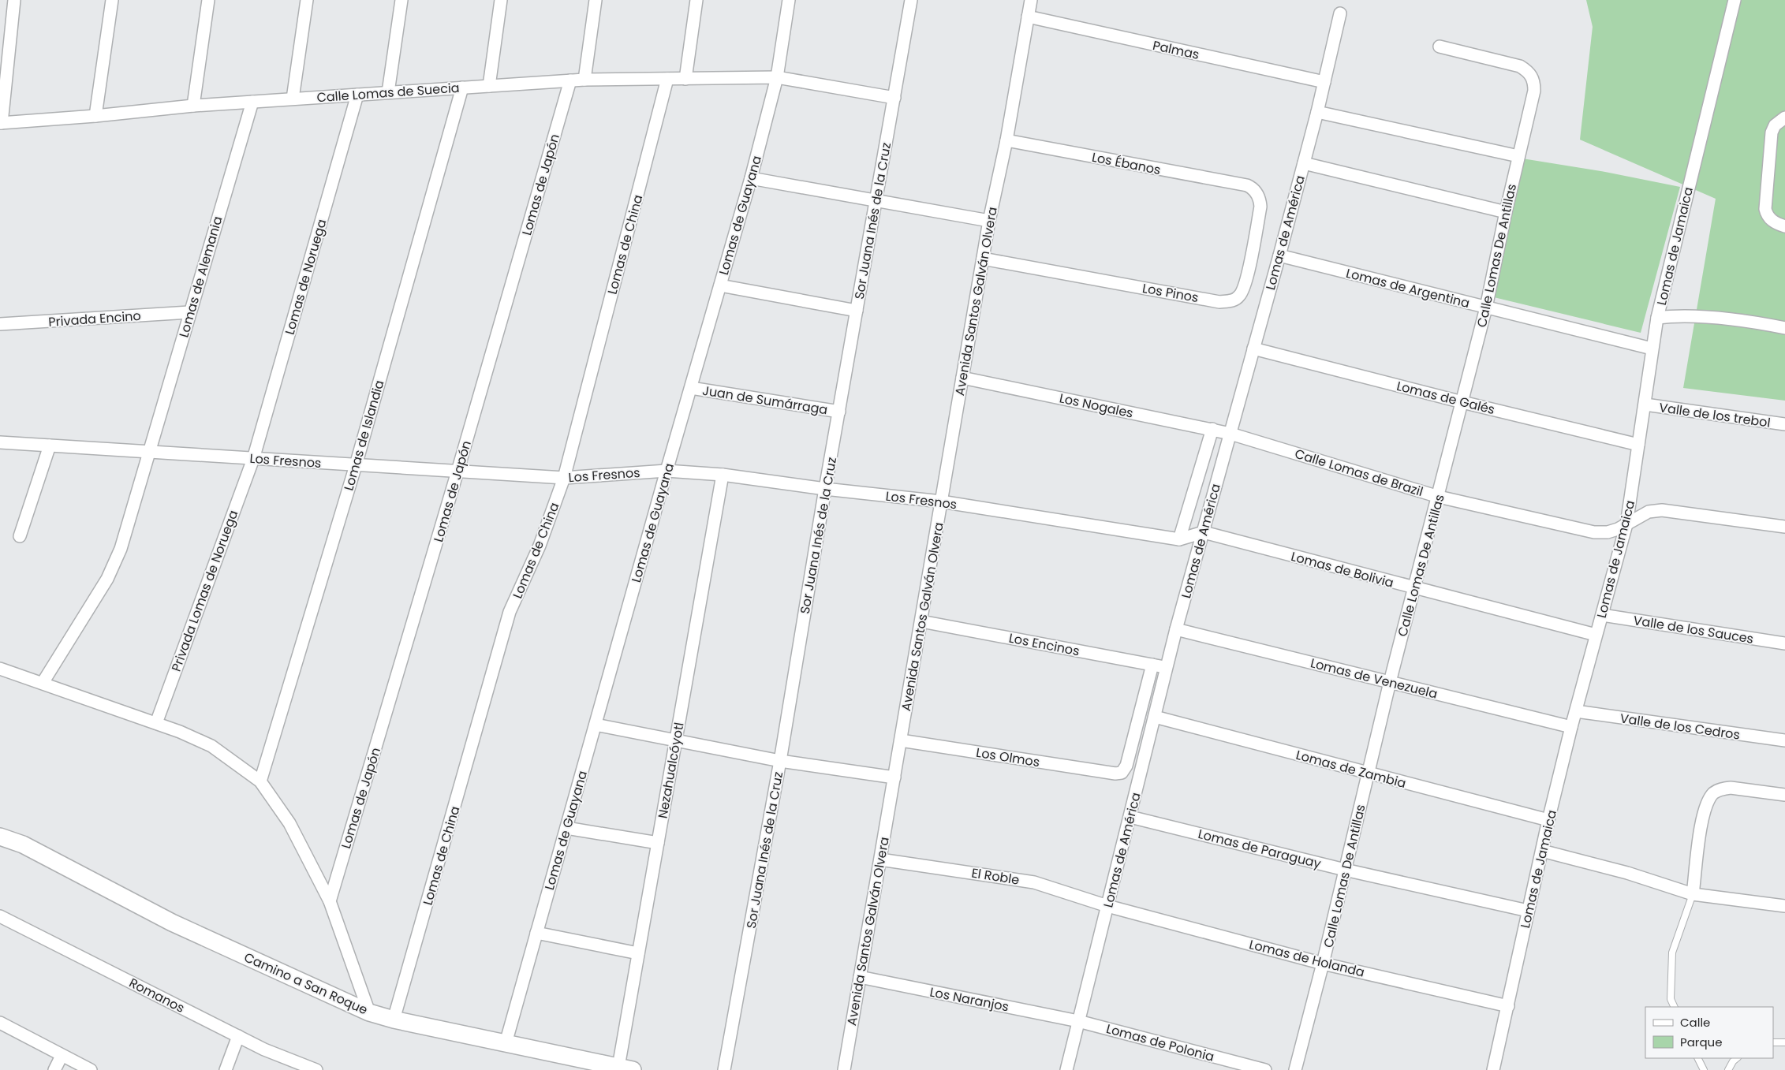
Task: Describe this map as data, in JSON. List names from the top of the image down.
{
  "streets": {
    "street": [
      "Palmas",
      "Calle Lomas de Suecia",
      "Los Ébanos",
      "Lomas de Japón",
      "Lomas de Guayana",
      "Sor Juana Inés de la Cruz",
      "Lomas de América",
      "Lomas de China",
      "Lomas de Jamaica",
      "Calle Lomas De Antillas",
      "Lomas de Alemania",
      "Lomas de Noruega",
      "Lomas de Argentina",
      "Los Pinos",
      "Avenida Santos Galván Olvera",
      "Privada Encino",
      "Lomas de Galés",
      "Juan de Sumárraga",
      "Los Nogales",
      "Valle de los trebol",
      "Lomas de Islandia",
      "Los Fresnos",
      "Calle Lomas de Brazil",
      "Lomas de Bolivia",
      "Privada Lomas de Noruega",
      "Valle de los Sauces",
      "Los Encinos",
      "Lomas de Venezuela",
      "Valle de los Cedros",
      "Los Olmos",
      "Lomas de Zambia",
      "Nezahualcóyotl",
      "Lomas de Paraguay",
      "El Roble",
      "Lomas de Holanda",
      "Camino a San Roque",
      "Romanos",
      "Los Naranjos",
      "Lomas de Polonia"
    ]
  },
  "crossings": [
    ["Palmas", "Lomas de América"],
    ["Palmas", "Avenida Santos Galván Olvera"],
    ["Calle Lomas de Suecia", "Lomas de Japón"],
    ["Calle Lomas de Suecia", "Lomas de Guayana"],
    ["Calle Lomas de Suecia", "Sor Juana Inés de la Cruz"],
    ["Calle Lomas de Suecia", "Lomas de China"],
    ["Calle Lomas de Suecia", "Lomas de Alemania"],
    ["Calle Lomas de Suecia", "Lomas de Noruega"],
    ["Calle Lomas de Suecia", "Lomas de Islandia"],
    ["Los Ébanos", "Los Pinos"],
    ["Los Ébanos", "Avenida Santos Galván Olvera"],
    ["Lomas de Japón", "Los Fresnos"],
    ["Lomas de Guayana", "Juan de Sumárraga"],
    ["Lomas de Guayana", "Los Fresnos"],
    ["Lomas de Guayana", "Camino a San Roque"],
    ["Sor Juana Inés de la Cruz", "Juan de Sumárraga"],
    ["Sor Juana Inés de la Cruz", "Los Fresnos"],
    ["Lomas de América", "Lomas de Argentina"],
    ["Lomas de América", "Lomas de Galés"],
    ["Lomas de América", "Los Nogales"],
    ["Lomas de América", "Los Fresnos"],
    ["Lomas de América", "Calle Lomas de Brazil"],
    ["Lomas de América", "Lomas de Bolivia"],
    ["Lomas de América", "Los Encinos"],
    ["Lomas de América", "Lomas de Venezuela"],
    ["Lomas de América", "Lomas de Zambia"],
    ["Lomas de América", "Lomas de Paraguay"],
    ["Lomas de América", "El Roble"],
    ["Lomas de América", "Lomas de Holanda"],
    ["Lomas de América", "Los Naranjos"],
    ["Lomas de América", "Lomas de Polonia"],
    ["Lomas de China", "Los Fresnos"],
    ["Lomas de China", "Camino a San Roque"],
    ["Lomas de Jamaica", "Lomas de Argentina"],
    ["Lomas de Jamaica", "Lomas de Galés"],
    ["Lomas de Jamaica", "Valle de los trebol"],
    ["Lomas de Jamaica", "Calle Lomas de Brazil"],
    ["Lomas de Jamaica", "Lomas de Bolivia"],
    ["Lomas de Jamaica", "Valle de los Sauces"],
    ["Lomas de Jamaica", "Lomas de Venezuela"],
    ["Lomas de Jamaica", "Valle de los Cedros"],
    ["Lomas de Jamaica", "Lomas de Zambia"],
    ["Lomas de Jamaica", "Lomas de Paraguay"],
    ["Lomas de Jamaica", "Lomas de Holanda"],
    ["Calle Lomas De Antillas", "Lomas de Argentina"],
    ["Calle Lomas De Antillas", "Lomas de Galés"],
    ["Calle Lomas De Antillas", "Calle Lomas de Brazil"],
    ["Calle Lomas De Antillas", "Lomas de Bolivia"],
    ["Calle Lomas De Antillas", "Lomas de Venezuela"],
    ["Calle Lomas De Antillas", "Lomas de Zambia"],
    ["Calle Lomas De Antillas", "Lomas de Paraguay"],
    ["Calle Lomas De Antillas", "Lomas de Holanda"],
    ["Lomas de Alemania", "Privada Encino"],
    ["Lomas de Alemania", "Los Fresnos"],
    ["Lomas de Noruega", "Los Fresnos"],
    ["Lomas de Noruega", "Privada Lomas de Noruega"],
    ["Los Pinos", "Avenida Santos Galván Olvera"],
    ["Avenida Santos Galván Olvera", "Los Nogales"],
    ["Avenida Santos Galván Olvera", "Los Fresnos"],
    ["Avenida Santos Galván Olvera", "Los Encinos"],
    ["Avenida Santos Galván Olvera", "Los Olmos"],
    ["Avenida Santos Galván Olvera", "El Roble"],
    ["Avenida Santos Galván Olvera", "Los Naranjos"],
    ["Los Nogales", "Calle Lomas de Brazil"],
    ["Lomas de Islandia", "Los Fresnos"],
    ["Los Fresnos", "Lomas de Bolivia"],
    ["Los Fresnos", "Privada Lomas de Noruega"],
    ["Los Fresnos", "Nezahualcóyotl"],
    ["Los Encinos", "Los Olmos"],
    ["Nezahualcóyotl", "Camino a San Roque"],
    ["El Roble", "Lomas de Holanda"],
    ["Los Naranjos", "Lomas de Polonia"]
  ],
  "legend": ["Calle", "Parque"]
}
